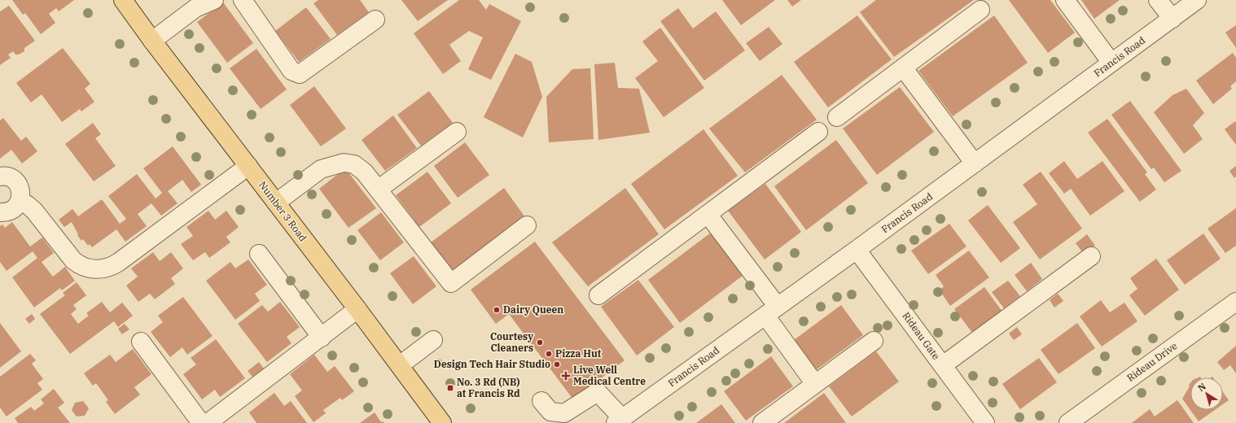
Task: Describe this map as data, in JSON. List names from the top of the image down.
{
  "streets": {
    "main road": ["Number 3 Road"],
    "street": ["Francis Road", "Rideau Gate", "Rideau Drive"]
  },
  "crossings": [
    ["Francis Road", "Rideau Gate"]
  ],
  "places": {
    "other": [
      "Dairy Queen",
      "Courtesy Cleaners",
      "Pizza Hut",
      "Design Tech Hair Studio"
    ],
    "health": ["Live Well Medical Centre"],
    "transit": ["No. 3 Rd (NB) at Francis Rd"]
  },
  "north": "top left"
}
